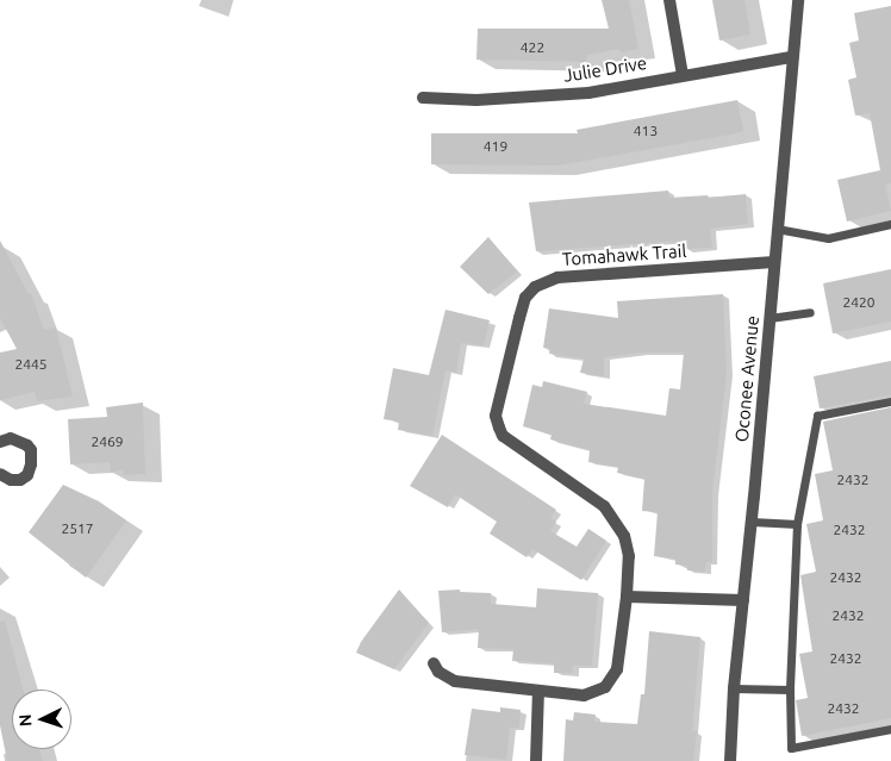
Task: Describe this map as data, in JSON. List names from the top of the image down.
{
  "streets": {
    "street": ["Julie Drive", "Tomahawk Trail", "Oconee Avenue"]
  },
  "crossings": [
    ["Julie Drive", "Oconee Avenue"],
    ["Tomahawk Trail", "Oconee Avenue"]
  ],
  "house_numbers": [
    "422",
    "413",
    "419",
    "2420",
    "2445",
    "2469",
    "2432",
    "2517",
    "2432",
    "2432",
    "2432",
    "2432",
    "2432"
  ],
  "north": "left"
}
